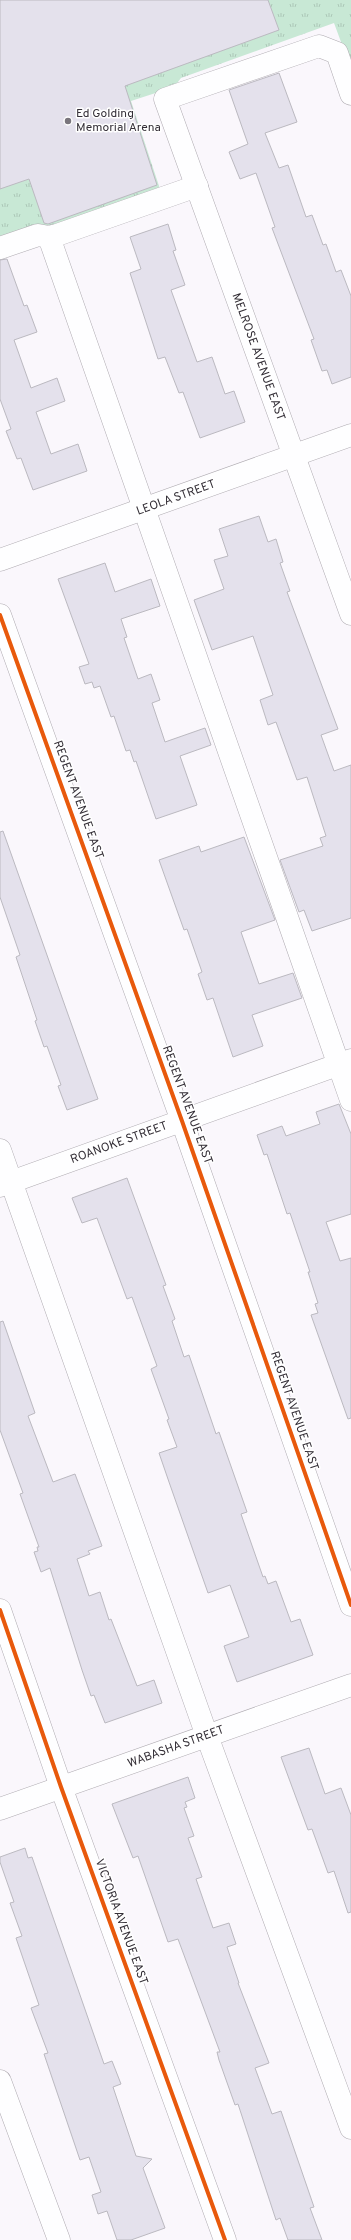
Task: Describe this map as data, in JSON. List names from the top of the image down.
{
  "streets": {
    "street": [
      "MELROSE AVENUE EAST",
      "LEOLA STREET",
      "REGENT AVENUE EAST",
      "ROANOKE STREET",
      "WABASHA STREET",
      "VICTORIA AVENUE EAST"
    ]
  },
  "crossings": [
    ["MELROSE AVENUE EAST", "LEOLA STREET"],
    ["REGENT AVENUE EAST", "ROANOKE STREET"],
    ["WABASHA STREET", "VICTORIA AVENUE EAST"]
  ],
  "places": ["Ed Golding Memorial Arena"]
}
